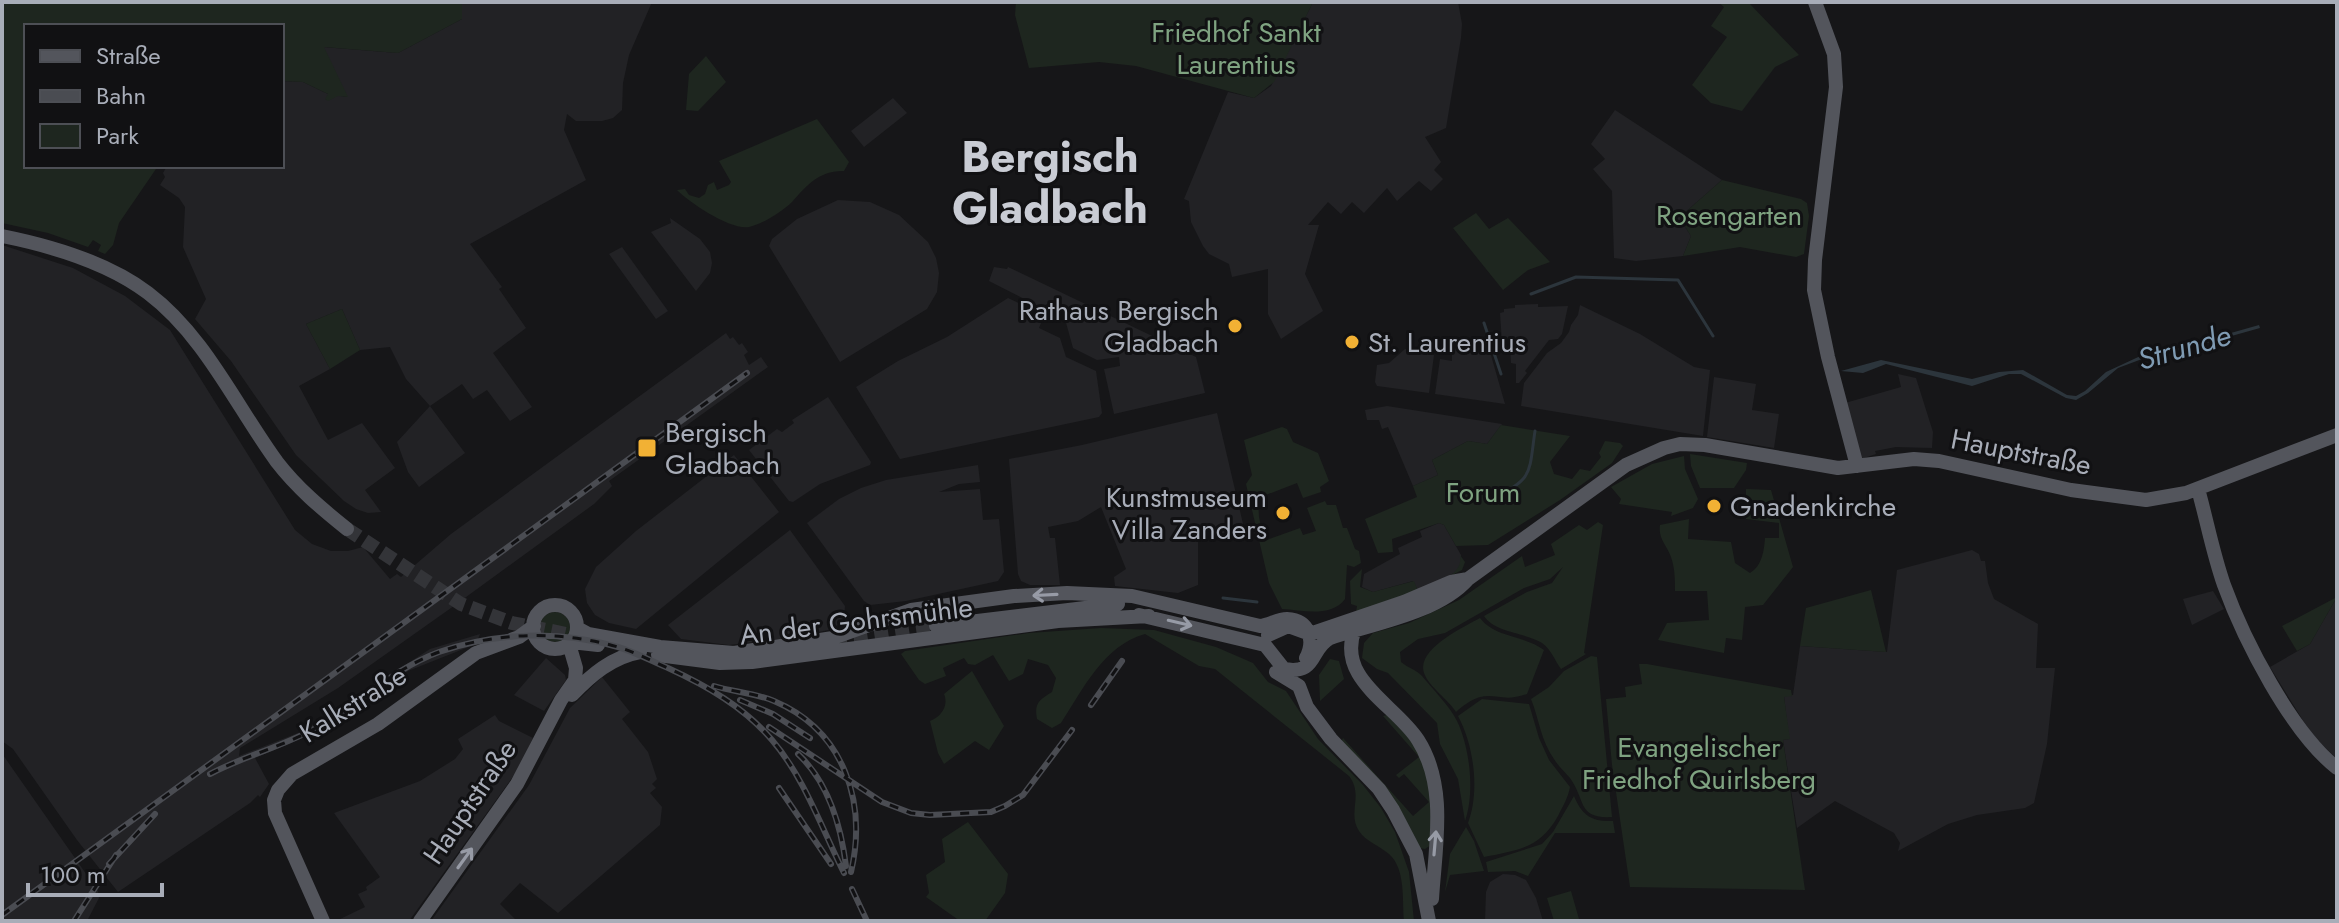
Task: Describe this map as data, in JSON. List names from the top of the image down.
{
  "streets": {
    "main road": ["Hauptstraße", "An der Gohrsmühle", "Kalkstraße"]
  },
  "crossings": [
    ["Hauptstraße", "An der Gohrsmühle"],
    ["Hauptstraße", "Kalkstraße"],
    ["An der Gohrsmühle", "Kalkstraße"]
  ],
  "districts": ["Bergisch Gladbach"],
  "water": ["Strunde"],
  "parks": [
    "Friedhof Sankt Laurentius",
    "Rosengarten",
    "Forum",
    "Evangelischer Friedhof Quirlsberg"
  ],
  "places": {
    "other": [
      "Rathaus Bergisch Gladbach",
      "St. Laurentius",
      "Gnadenkirche",
      "Kunstmuseum Villa Zanders"
    ],
    "transit": ["Bergisch Gladbach"]
  },
  "legend": ["Straße", "Bahn", "Park"],
  "scale_bar": "100 m"
}
